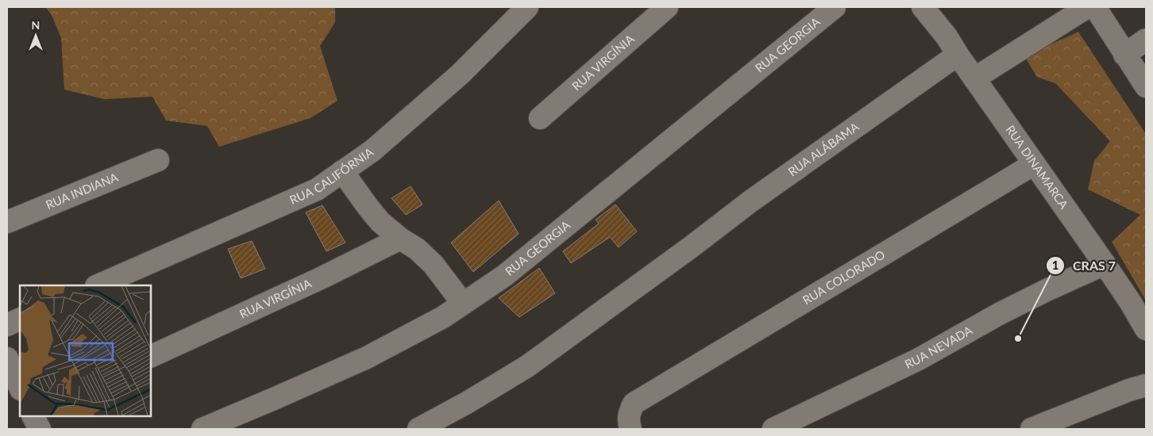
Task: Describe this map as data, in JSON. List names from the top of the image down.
{
  "streets": {
    "street": [
      "RUA GEORGIA",
      "RUA VIRGÍNIA",
      "RUA ALÁBAMA",
      "RUA DINAMARCA",
      "RUA CALIFÓRNIA",
      "RUA INDIANA",
      "RUA COLORADO",
      "RUA NEVADA"
    ]
  },
  "crossings": [
    ["RUA ALÁBAMA", "RUA DINAMARCA"],
    ["RUA DINAMARCA", "RUA COLORADO"],
    ["RUA DINAMARCA", "RUA NEVADA"]
  ],
  "places": ["CRAS 7"],
  "north": "top"
}
